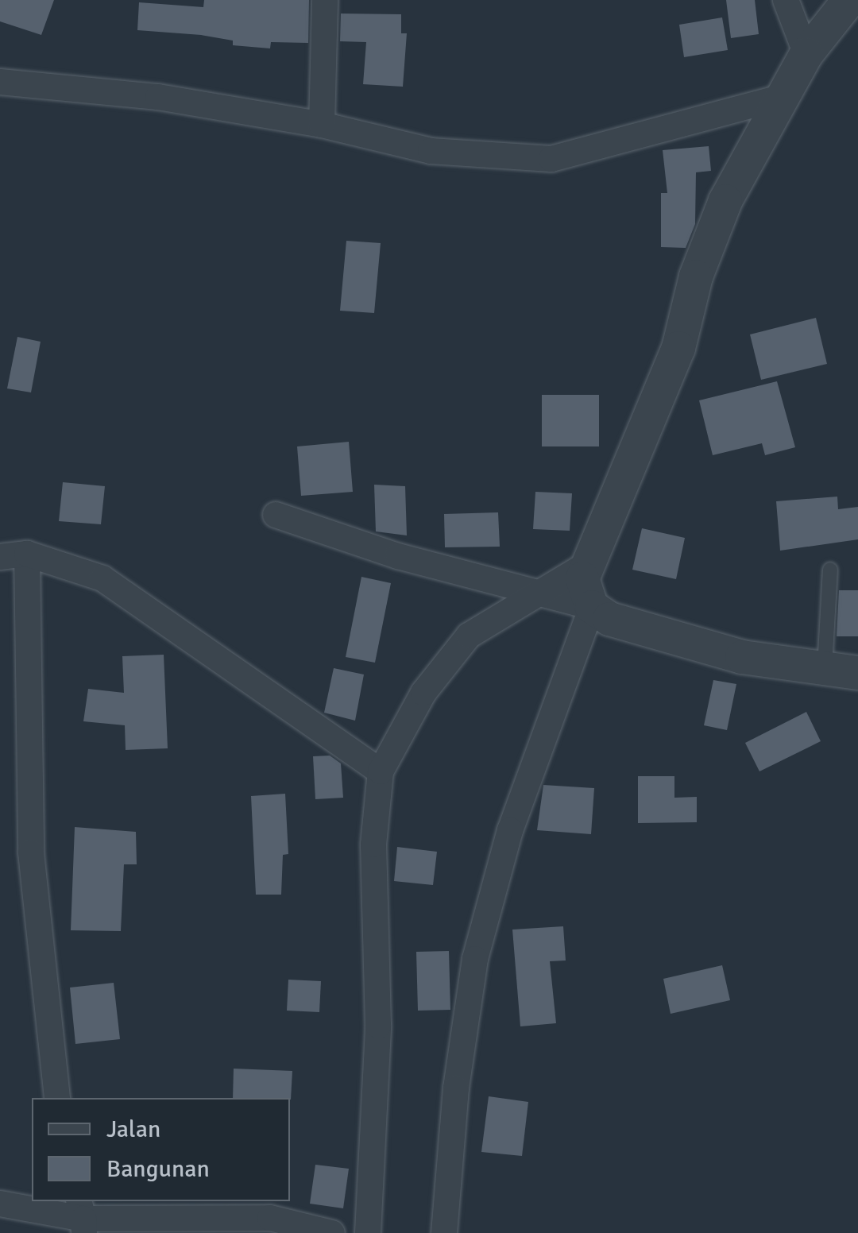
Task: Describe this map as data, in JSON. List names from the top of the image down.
{
  "legend": ["Jalan", "Bangunan"]
}
